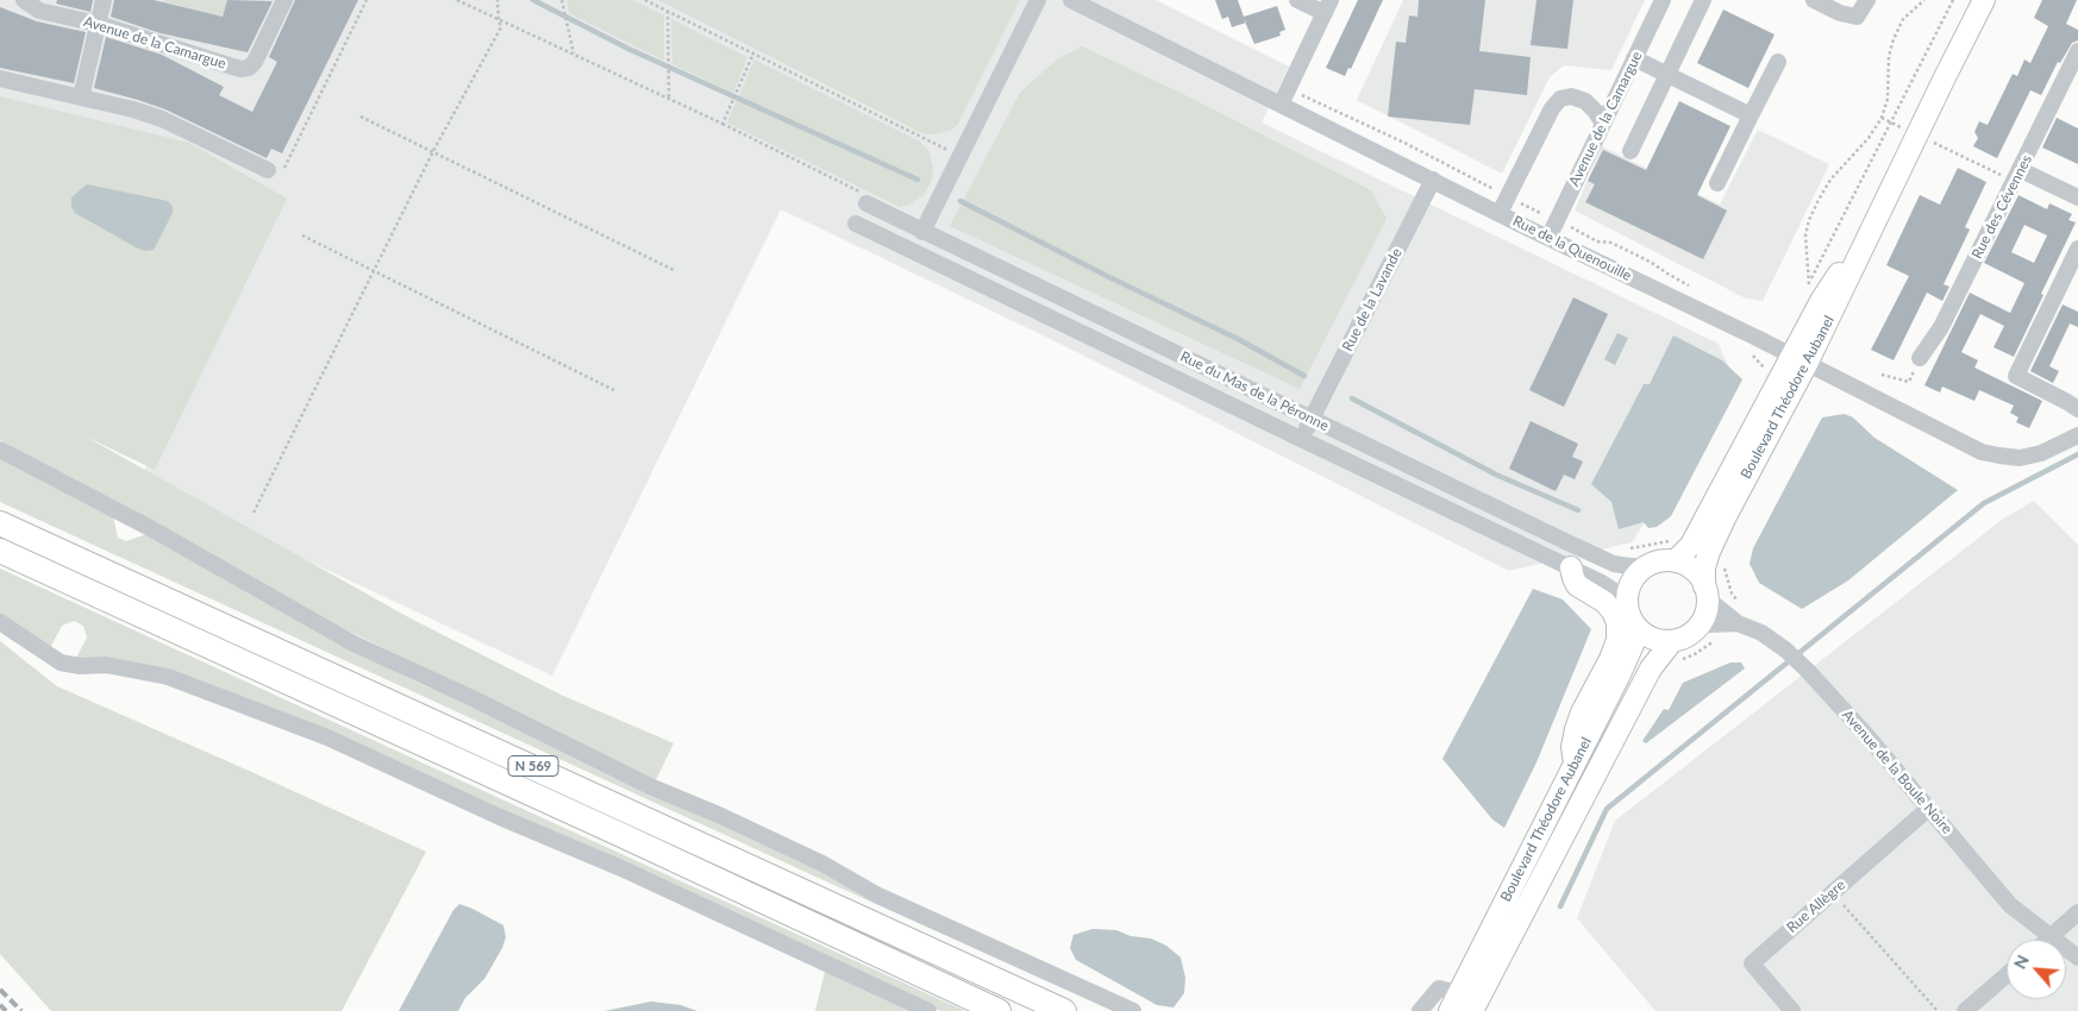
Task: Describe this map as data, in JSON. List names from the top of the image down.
{
  "streets": {
    "highway": ["N 569"],
    "main road": ["Boulevard Théodore Aubanel"],
    "street": [
      "Avenue de la Camargue",
      "Rue des Cévennes",
      "Rue de la Quenouille",
      "Rue de la Lavande",
      "Rue du Mas de la Péronne",
      "Avenue de la Boule Noire",
      "Rue Allègre"
    ]
  },
  "crossings": [
    ["Avenue de la Camargue", "Rue de la Quenouille"],
    ["Rue de la Quenouille", "Rue de la Lavande"],
    ["Rue de la Quenouille", "Boulevard Théodore Aubanel"],
    ["Rue de la Lavande", "Rue du Mas de la Péronne"],
    ["Rue du Mas de la Péronne", "Boulevard Théodore Aubanel"],
    ["Rue du Mas de la Péronne", "Avenue de la Boule Noire"],
    ["Boulevard Théodore Aubanel", "Avenue de la Boule Noire"],
    ["Avenue de la Boule Noire", "Rue Allègre"]
  ],
  "north": "top left"
}
